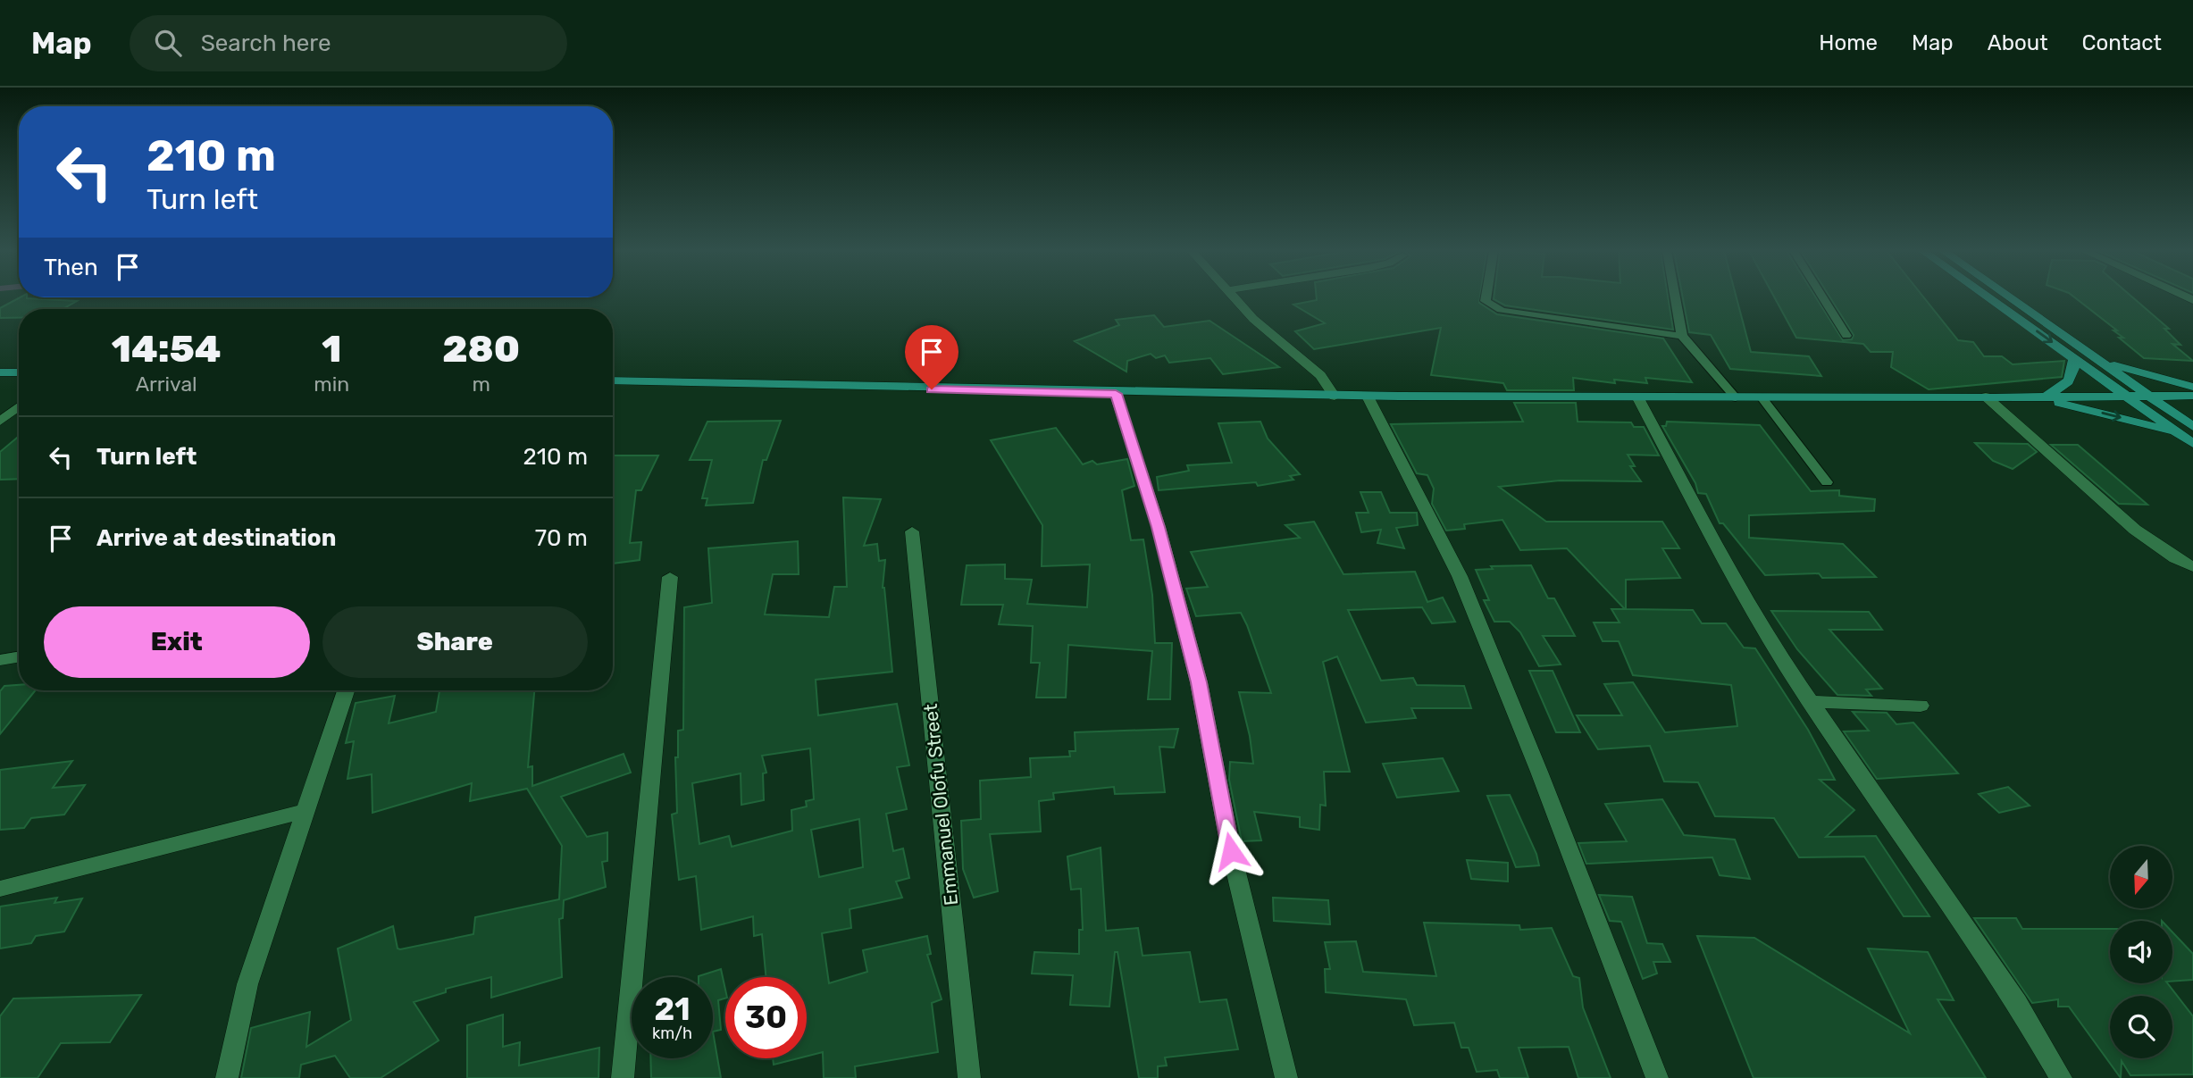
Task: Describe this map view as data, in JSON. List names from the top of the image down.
{
  "streets": {
    "street": ["Emmanuel Olofu Street"]
  },
  "north": "bottom",
  "page": {
    "header": "Map",
    "search": "Search here",
    "nav": [
      "Home",
      "Map",
      "About",
      "Contact"
    ],
    "turn": ["210 m", "Turn left"],
    "then": "Then",
    "eta": [
      "14:54",
      "Arrival",
      "1",
      "min",
      "280",
      "m"
    ],
    "list": [
      {
        "name": "Turn left",
        "value": "210 m"
      },
      {
        "name": "Arrive at destination",
        "value": "70 m"
      }
    ],
    "buttons": ["Exit", "Share"],
    "speed": "21 km/h",
    "limit": "30"
  }
}
